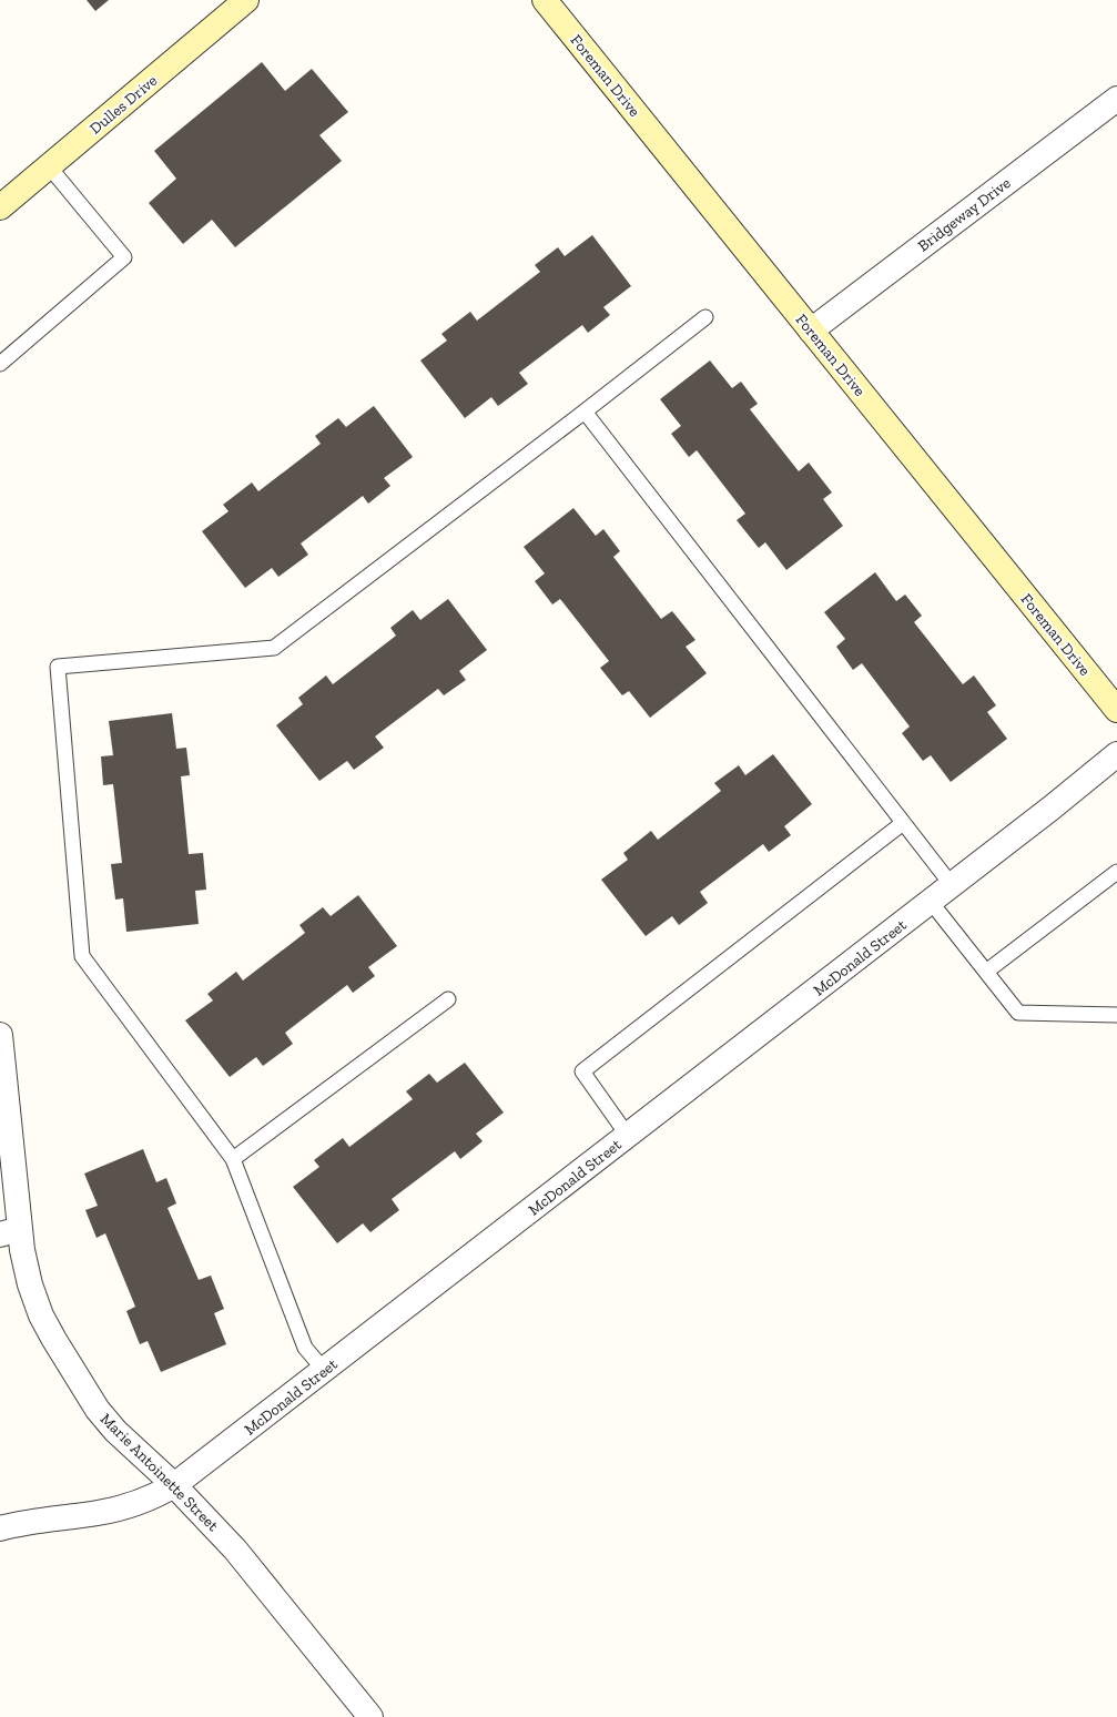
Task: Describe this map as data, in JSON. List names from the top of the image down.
{
  "streets": {
    "street": [
      "Foreman Drive",
      "Dulles Drive",
      "Bridgeway Drive",
      "McDonald Street",
      "Marie Antoinette Street"
    ]
  },
  "crossings": [
    ["Foreman Drive", "Bridgeway Drive"],
    ["McDonald Street", "Marie Antoinette Street"]
  ]
}
